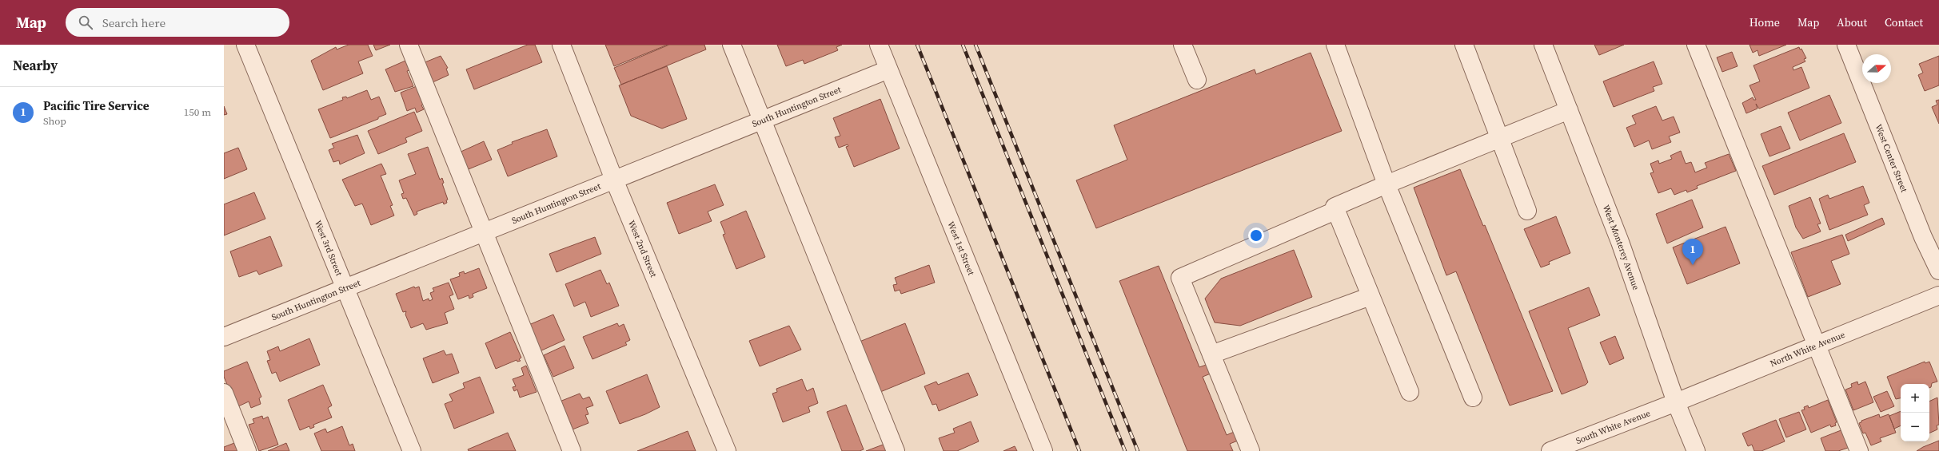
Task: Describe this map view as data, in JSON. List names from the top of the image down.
{
  "streets": {
    "street": [
      "South Huntington Street",
      "West Center Street",
      "West 3rd Street",
      "West 1st Street",
      "West Monterey Avenue",
      "West 2nd Street",
      "North White Avenue",
      "South White Avenue"
    ]
  },
  "crossings": [
    ["South Huntington Street", "West 3rd Street"],
    ["South Huntington Street", "West 1st Street"],
    ["South Huntington Street", "West 2nd Street"],
    ["West Monterey Avenue", "North White Avenue"],
    ["West Monterey Avenue", "South White Avenue"],
    ["North White Avenue", "South White Avenue"]
  ],
  "north": "right",
  "page": {
    "header": "Map",
    "search": "Search here",
    "nav": [
      "Home",
      "Map",
      "About",
      "Contact"
    ],
    "heading": "Nearby",
    "list": [
      {
        "mark": "1",
        "name": "Pacific Tire Service",
        "note": "Shop",
        "value": "150 m"
      }
    ],
    "pins": "1",
    "map_buttons": ["+", "−"]
  }
}
